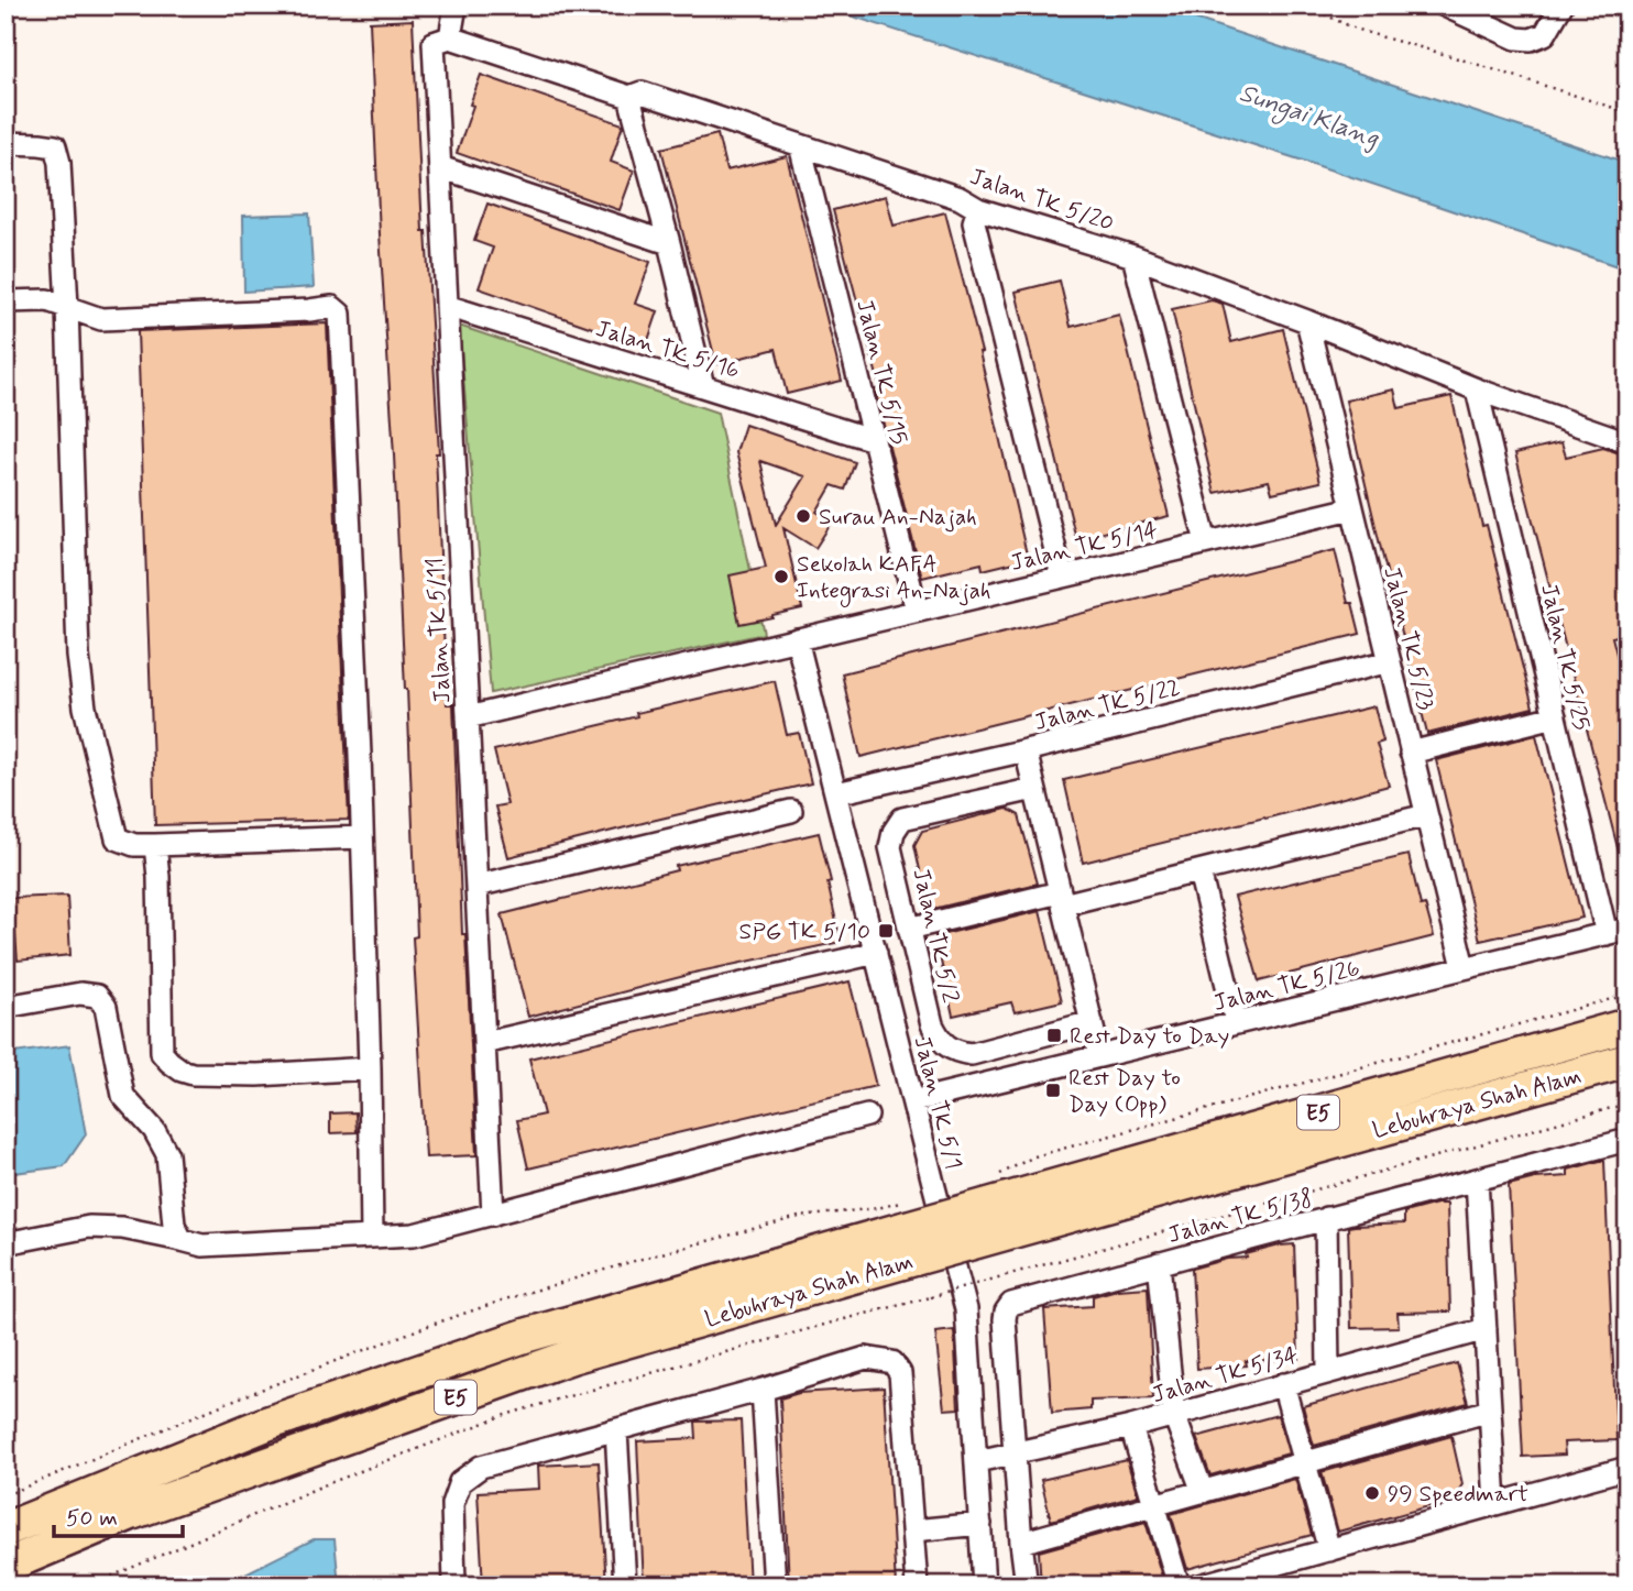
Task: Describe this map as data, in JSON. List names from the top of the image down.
{
  "streets": {
    "highway": ["Lebuhraya Shah Alam", "E5"],
    "street": [
      "Jalan TK 5/20",
      "Jalan TK 5/16",
      "Jalan TK 5/15",
      "Jalan TK 5/14",
      "Jalan TK 5/11",
      "Jalan TK 5/23",
      "Jalan TK 5/25",
      "Jalan TK 5/22",
      "Jalan TK 5/2",
      "Jalan TK 5/26",
      "Jalan TK 5/1",
      "Jalan TK 5/38",
      "Jalan TK 5/34"
    ]
  },
  "crossings": [
    ["Jalan TK 5/20", "Jalan TK 5/15"],
    ["Jalan TK 5/20", "Jalan TK 5/11"],
    ["Jalan TK 5/20", "Jalan TK 5/23"],
    ["Jalan TK 5/20", "Jalan TK 5/25"],
    ["Jalan TK 5/16", "Jalan TK 5/15"],
    ["Jalan TK 5/16", "Jalan TK 5/11"],
    ["Jalan TK 5/15", "Jalan TK 5/14"],
    ["Jalan TK 5/14", "Jalan TK 5/11"],
    ["Jalan TK 5/14", "Jalan TK 5/23"],
    ["Jalan TK 5/14", "Jalan TK 5/1"],
    ["Jalan TK 5/23", "Jalan TK 5/22"],
    ["Jalan TK 5/23", "Jalan TK 5/26"],
    ["Jalan TK 5/25", "Jalan TK 5/26"],
    ["Jalan TK 5/22", "Jalan TK 5/1"],
    ["Jalan TK 5/26", "Jalan TK 5/1"],
    ["Jalan TK 5/1", "Jalan TK 5/34"],
    ["Jalan TK 5/38", "Jalan TK 5/34"]
  ],
  "water": ["Sungai Klang"],
  "places": {
    "other": ["Surau An-Najah", "Sekolah KAFA Integrasi An-Najah", "99 Speedmart"],
    "transit": ["SPG TK 5/10", "Rest Day to Day", "Rest Day to Day (Opp)"]
  },
  "scale_bar": "50 m"
}
